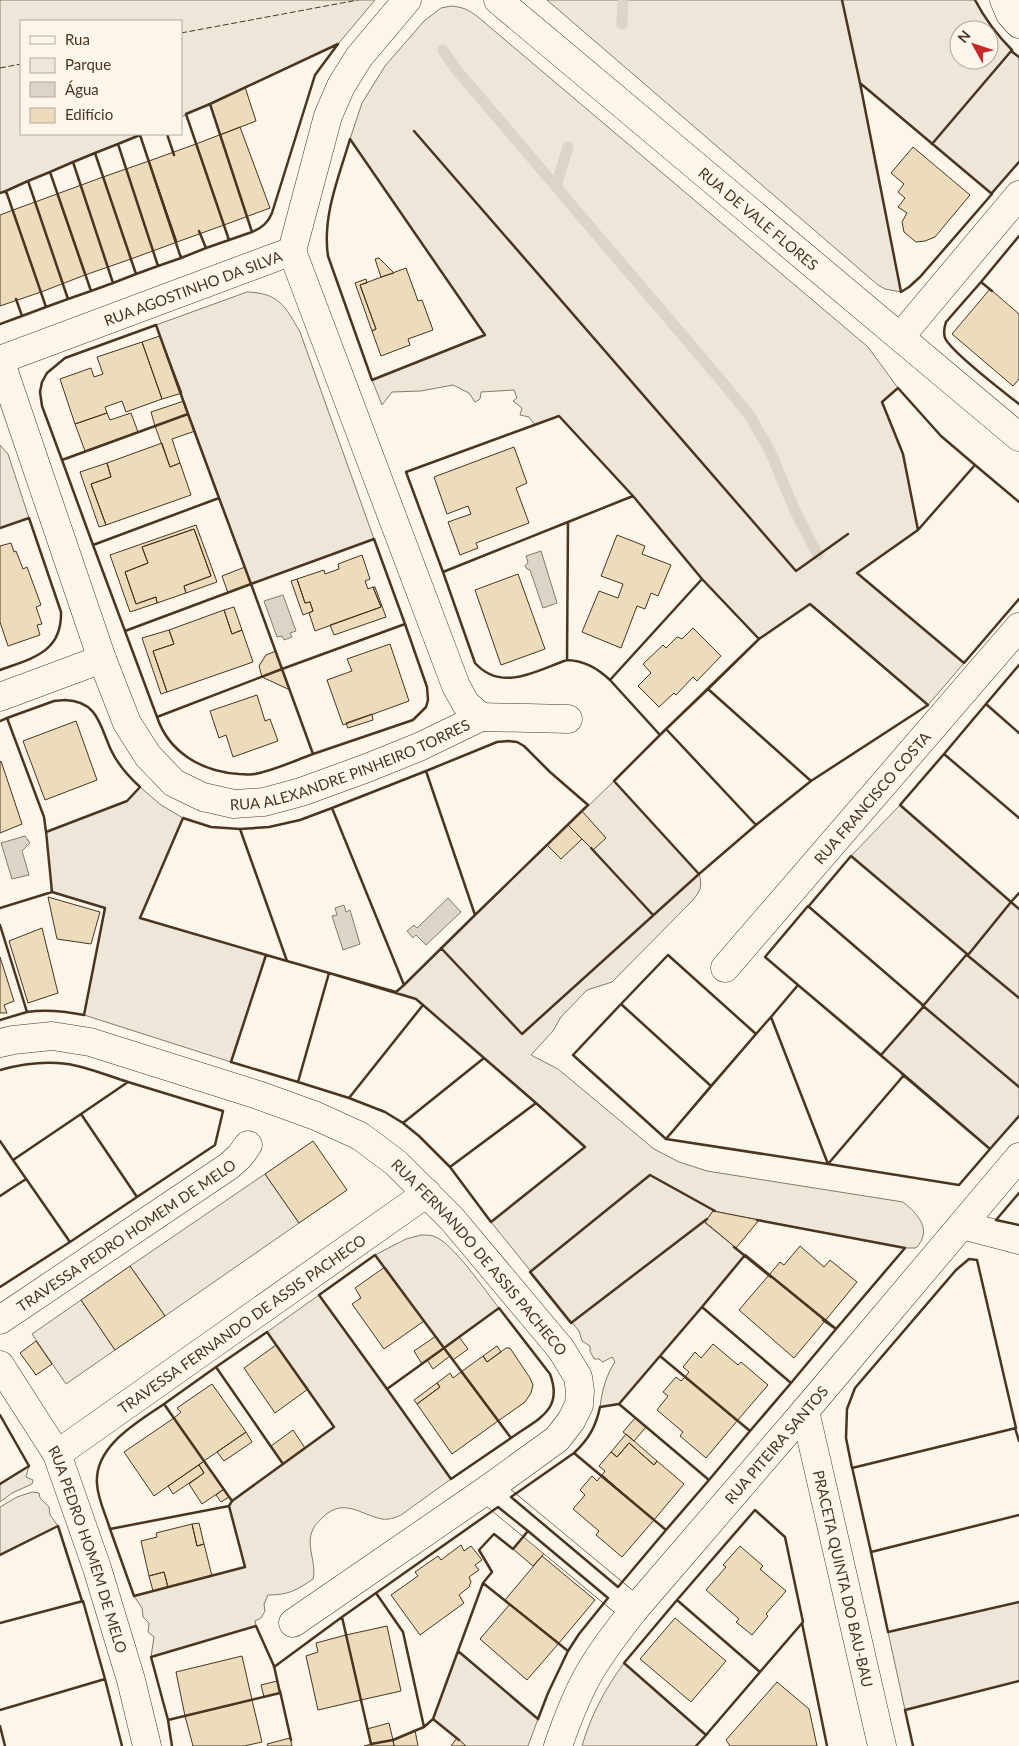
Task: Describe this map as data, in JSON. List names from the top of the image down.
{
  "streets": {
    "street": [
      "RUA DE VALE FLORES",
      "RUA AGOSTINHO DA SILVA",
      "RUA ALEXANDRE PINHEIRO TORRES",
      "RUA FRANCISCO COSTA",
      "TRAVESSA PEDRO HOMEM DE MELO",
      "RUA FERNANDO DE ASSIS PACHECO",
      "TRAVESSA FERNANDO DE ASSIS PACHECO",
      "RUA PITEIRA SANTOS",
      "RUA PEDRO HOMEM DE MELO",
      "PRACETA QUINTA DO BAU-BAU"
    ]
  },
  "crossings": [
    ["RUA AGOSTINHO DA SILVA", "RUA ALEXANDRE PINHEIRO TORRES"],
    ["RUA FERNANDO DE ASSIS PACHECO", "TRAVESSA FERNANDO DE ASSIS PACHECO"],
    ["TRAVESSA FERNANDO DE ASSIS PACHECO", "RUA PEDRO HOMEM DE MELO"],
    ["RUA PITEIRA SANTOS", "PRACETA QUINTA DO BAU-BAU"]
  ],
  "legend": [
    "Rua",
    "Parque",
    "Água",
    "Edifício"
  ],
  "north": "top left"
}
